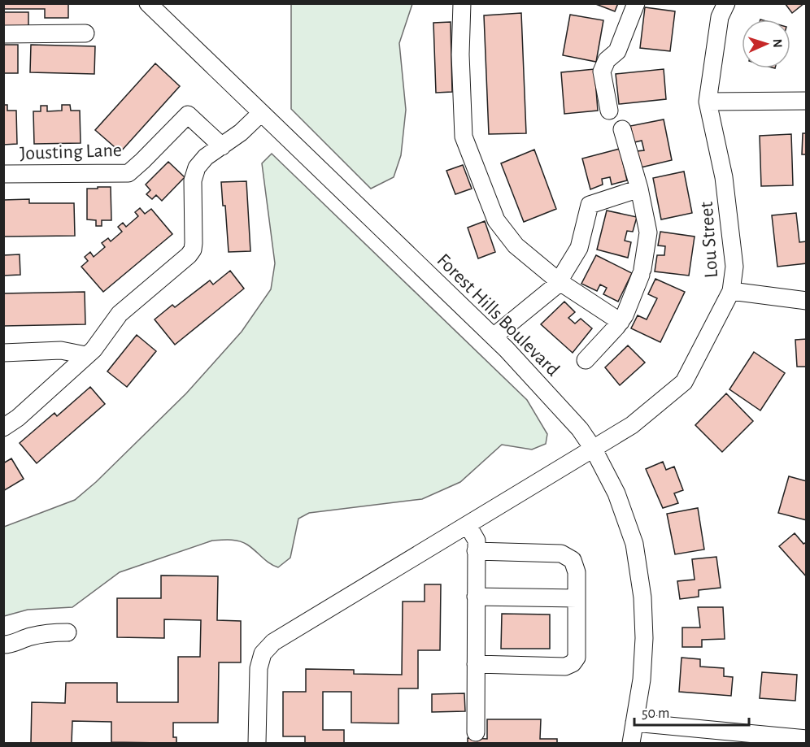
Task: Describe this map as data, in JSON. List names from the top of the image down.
{
  "streets": {
    "street": ["Jousting Lane", "Lou Street", "Forest Hills Boulevard"]
  },
  "crossings": [
    ["Lou Street", "Forest Hills Boulevard"]
  ],
  "scale_bar": "50 m",
  "north": "right"
}
